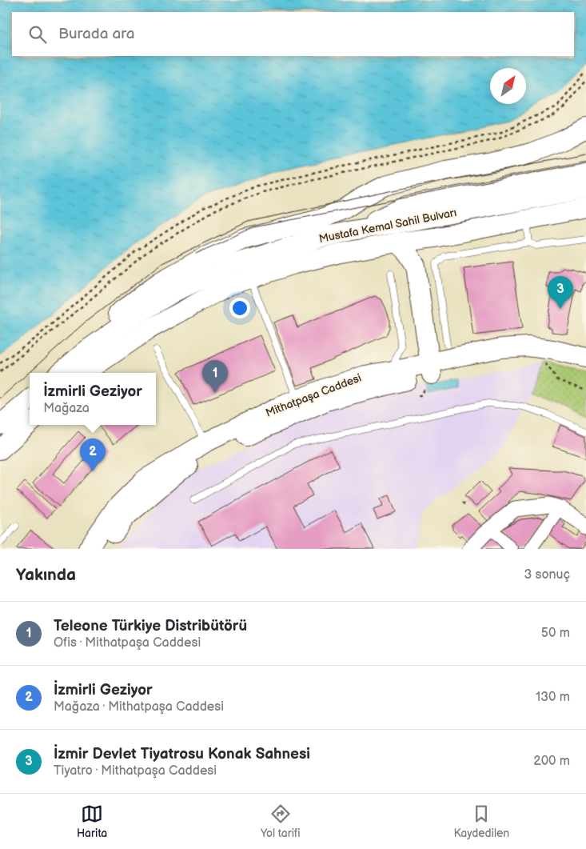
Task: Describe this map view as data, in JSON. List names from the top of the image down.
{
  "streets": {
    "main road": ["Mustafa Kemal Sahil Bulvarı", "Mithatpaşa Caddesi"]
  },
  "north": "top right",
  "page": {
    "search": "Burada ara",
    "pins": ["3", "1", "2"],
    "popup": ["İzmirli Geziyor", "Mağaza"],
    "heading": ["Yakında", "3 sonuç"],
    "list": [
      {
        "mark": "1",
        "name": "Teleone Türkiye Distribütörü",
        "note": "Ofis · Mithatpaşa Caddesi",
        "value": "50 m"
      },
      {
        "mark": "2",
        "name": "İzmirli Geziyor",
        "note": "Mağaza · Mithatpaşa Caddesi",
        "value": "130 m"
      },
      {
        "mark": "3",
        "name": "İzmir Devlet Tiyatrosu Konak Sahnesi",
        "note": "Tiyatro · Mithatpaşa Caddesi",
        "value": "200 m"
      }
    ],
    "nav": ["Harita", "Yol tarifi", "Kaydedilen"]
  }
}
